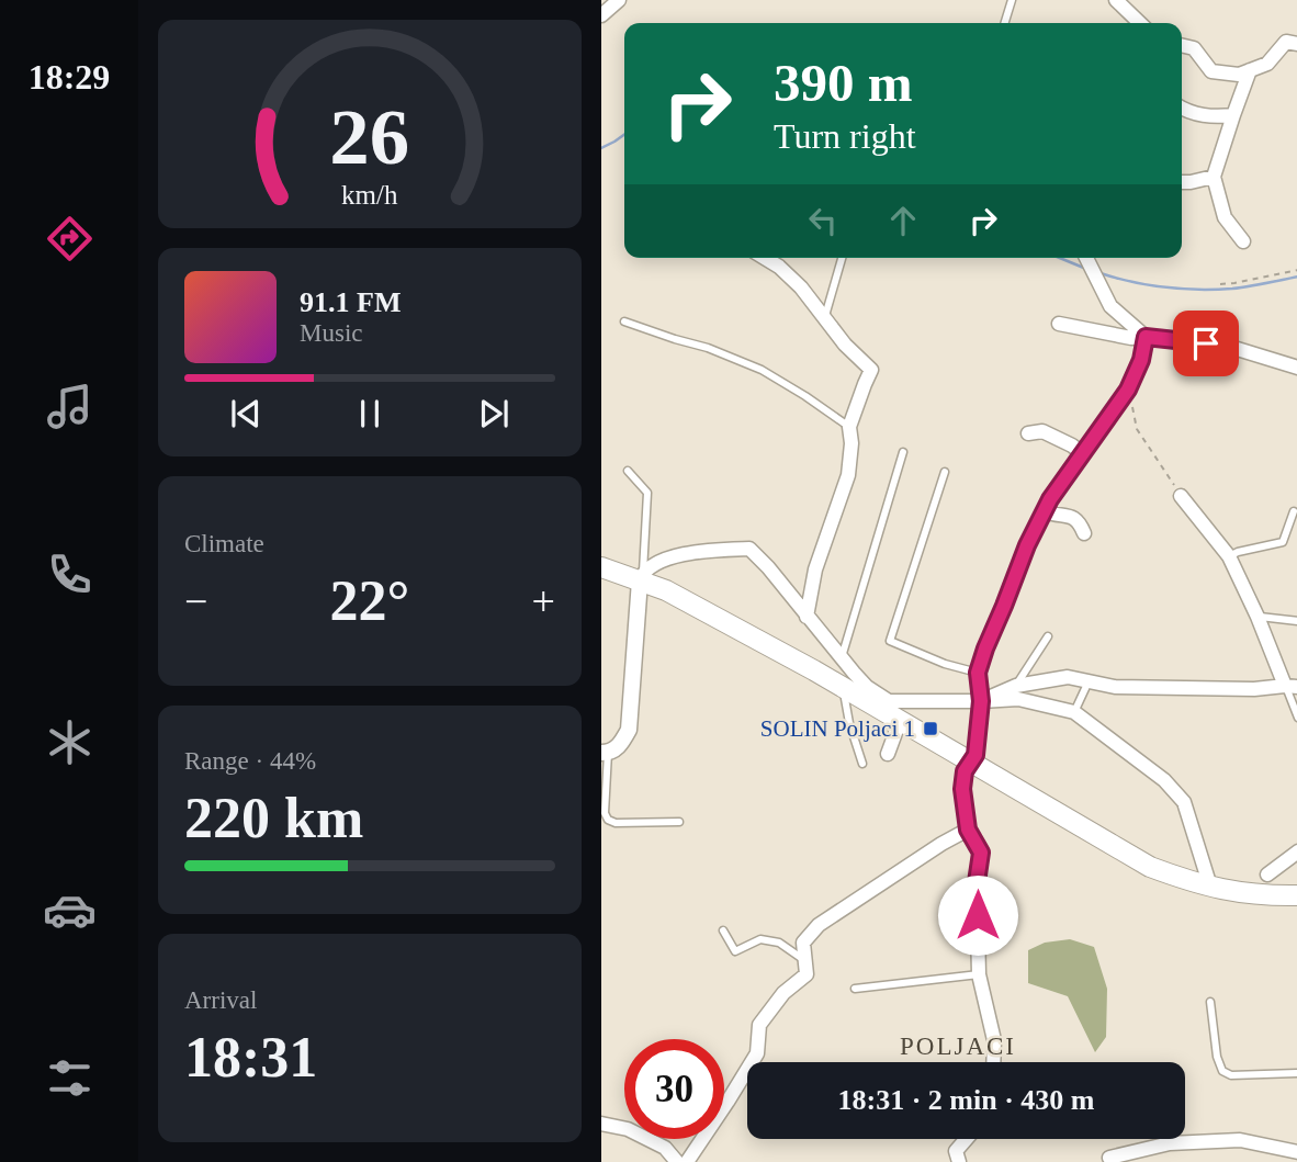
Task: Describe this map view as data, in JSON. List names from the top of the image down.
{
  "districts": ["POLJACI"],
  "places": {
    "transit": ["SOLIN Poljaci 1"]
  },
  "page": {
    "tabs": "18:29",
    "turn": ["390 m", "Turn right"],
    "song": ["91.1 FM", "Music"],
    "tile": [
      "Climate",
      ["Range · 44%", "220 km"],
      ["Arrival", "18:31"]
    ],
    "heat": ["−", "22°", "+"],
    "limit": "30",
    "trip": "18:31 · 2 min · 430 m",
    "gauge": ["26", "km/h"]
  }
}
